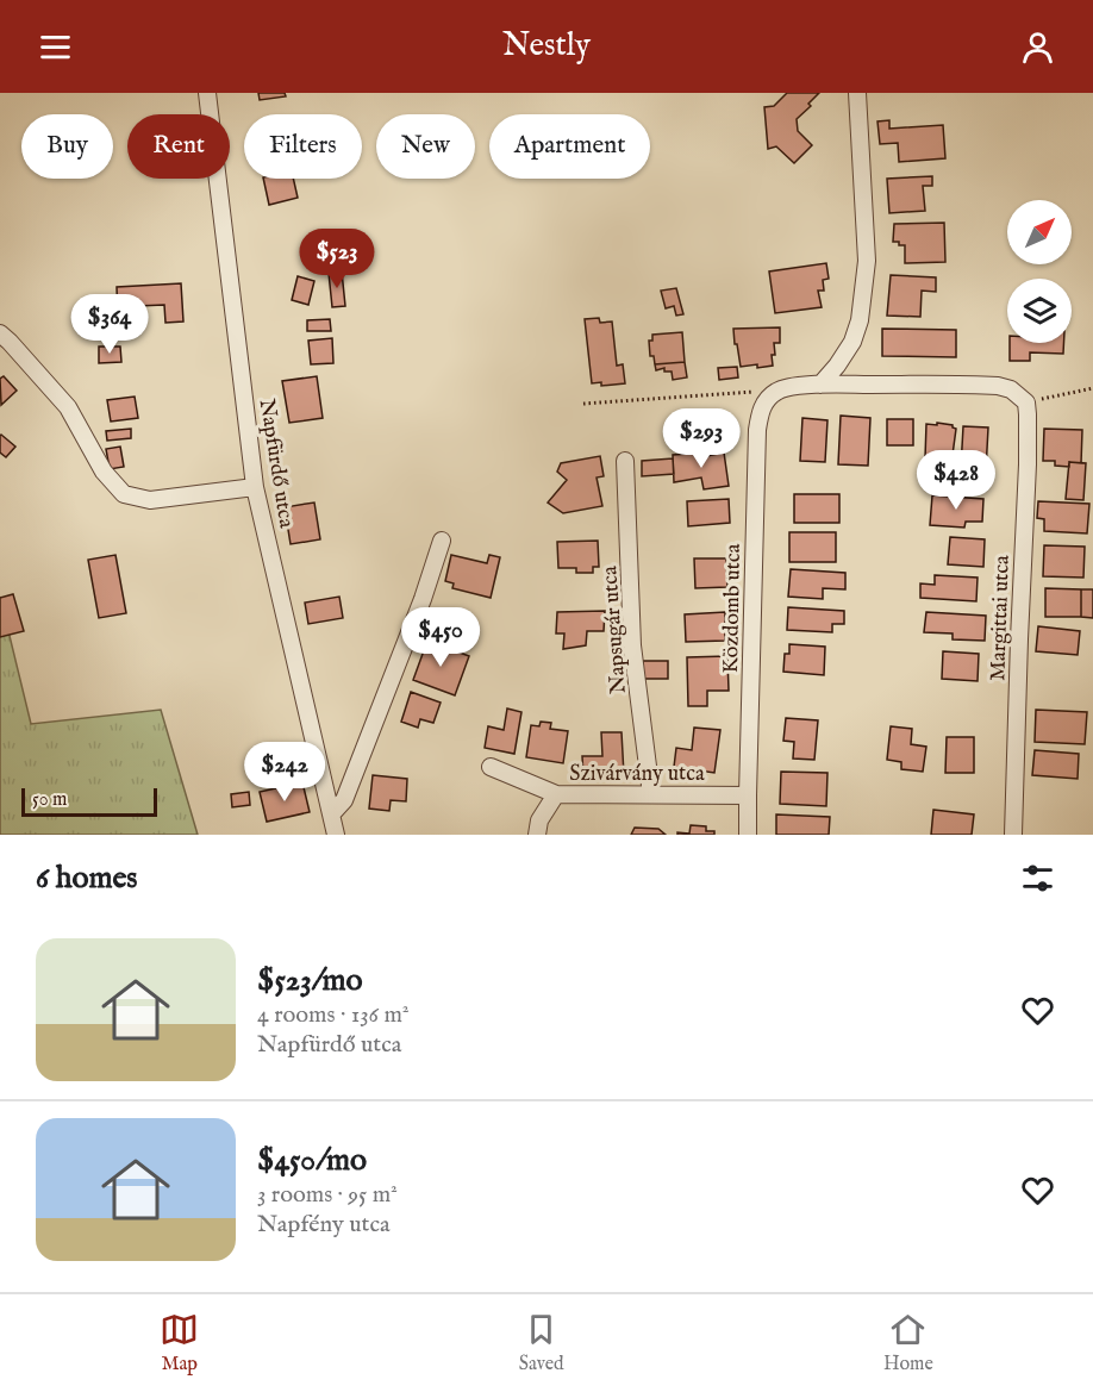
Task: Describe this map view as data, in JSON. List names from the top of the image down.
{
  "streets": {
    "street": [
      "Napfürdő utca",
      "Közdomb utca",
      "Margittai utca",
      "Napsugár utca",
      "Szivárvány utca"
    ]
  },
  "crossings": [
    ["Közdomb utca", "Szivárvány utca"],
    ["Napsugár utca", "Szivárvány utca"]
  ],
  "scale_bar": "50 m",
  "north": "top right",
  "page": {
    "header": "Nestly",
    "chip": [
      "Buy",
      "Rent",
      "Filters",
      "New",
      "Apartment"
    ],
    "price": [
      "$523",
      "$364",
      "$293",
      "$428",
      "$450",
      "$242"
    ],
    "scale": "50 m",
    "heading": "6 homes",
    "list": [
      {
        "name": "$523/mo",
        "note": "4 rooms · 136 m² · Napfürdő utca"
      },
      {
        "name": "$450/mo",
        "note": "3 rooms · 95 m² · Napfény utca"
      }
    ],
    "tabs": ["Map", "Saved", "Home"]
  }
}
